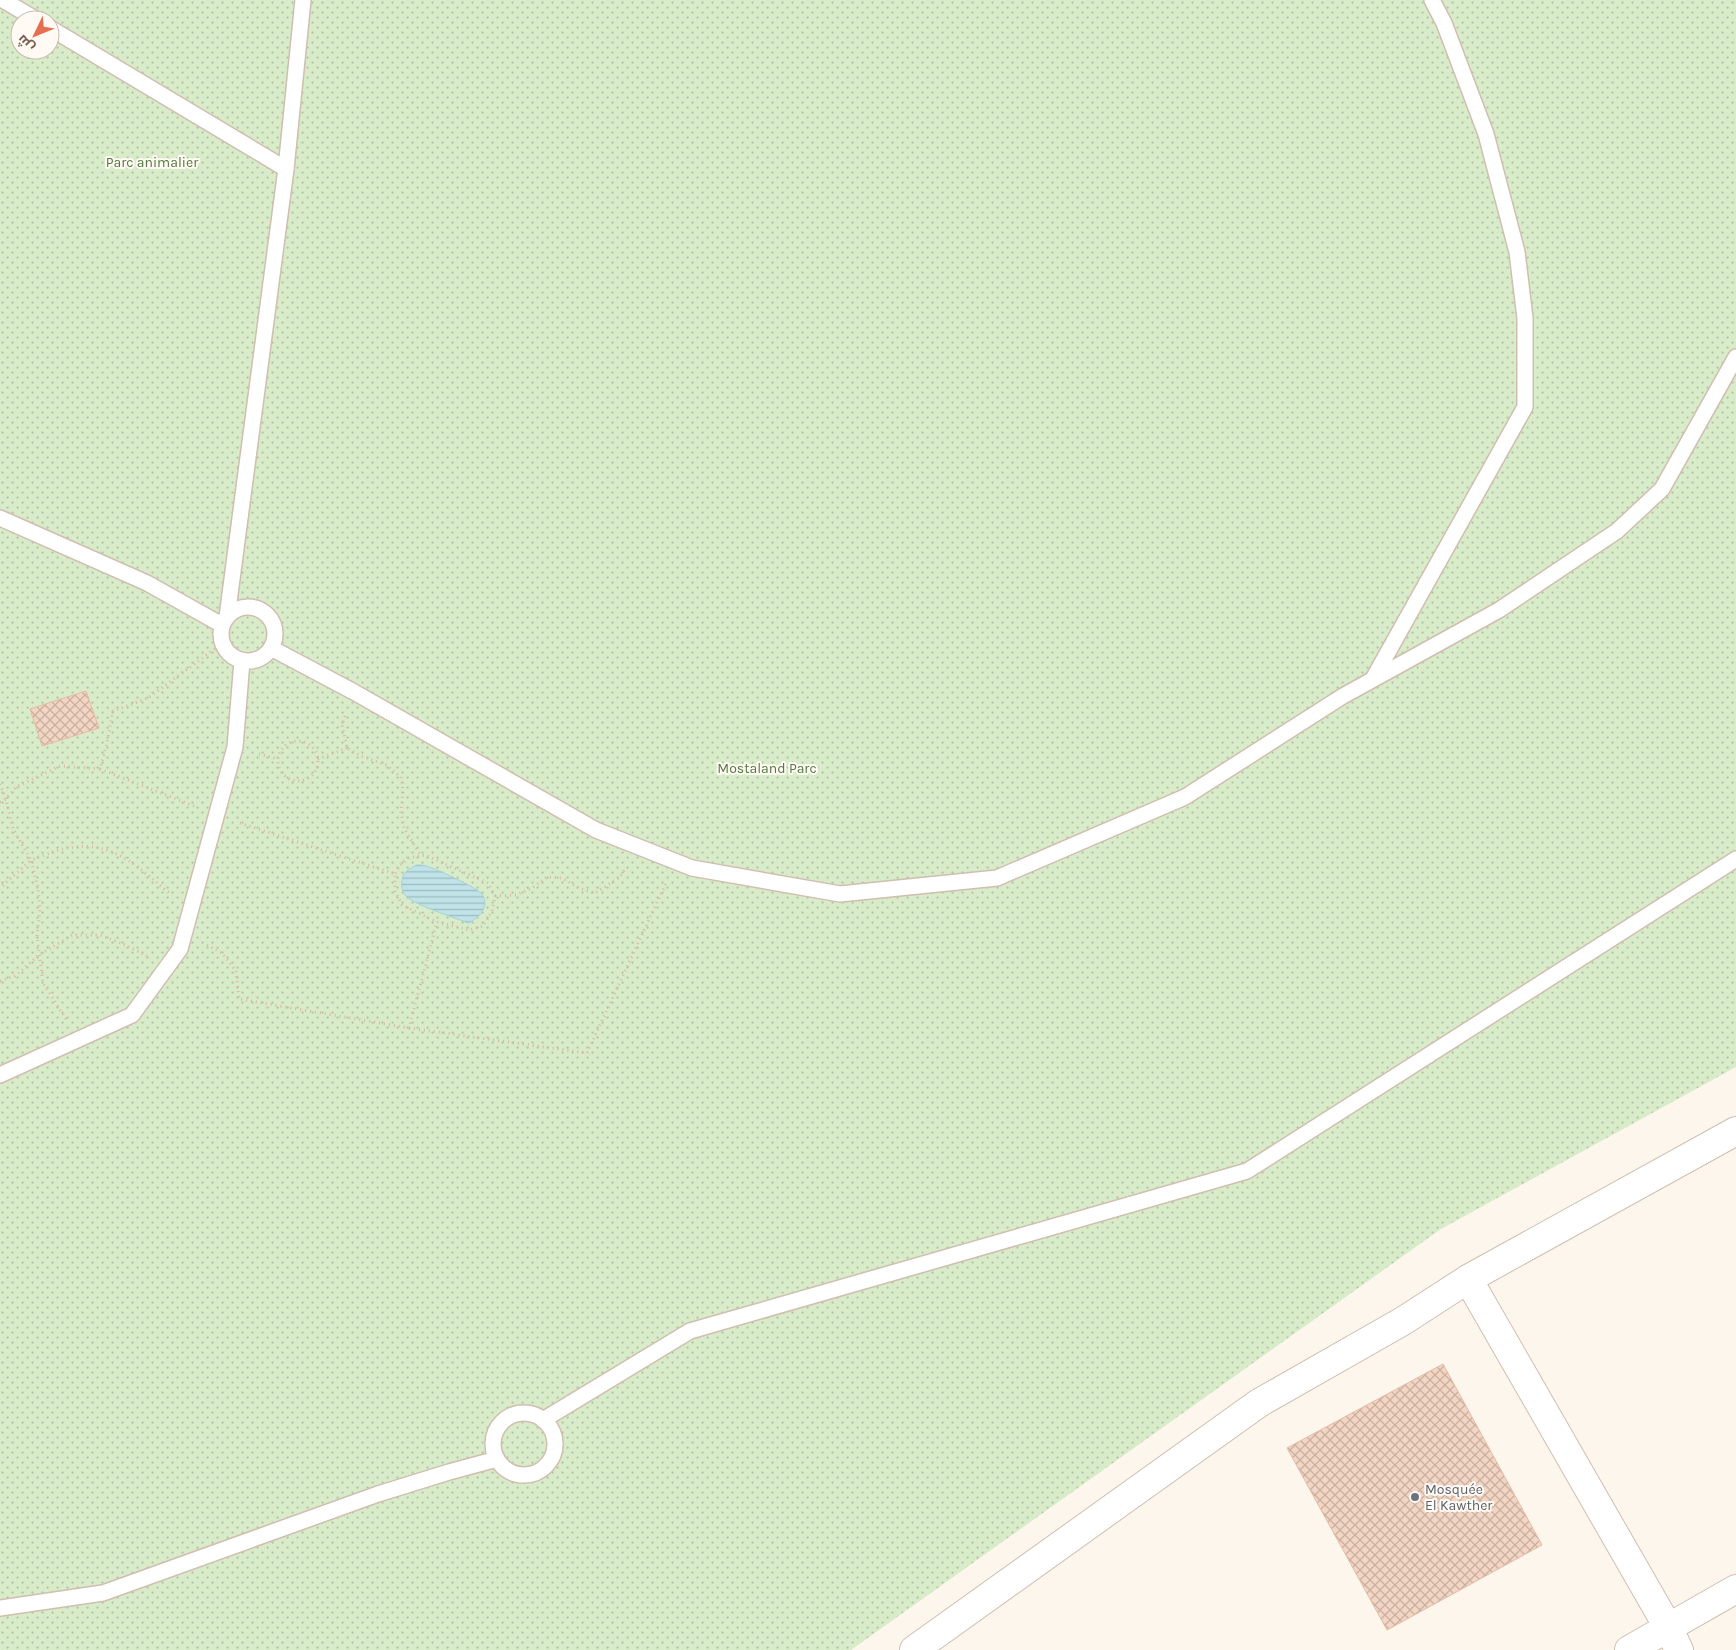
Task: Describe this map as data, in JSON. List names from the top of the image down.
{
  "parks": ["Parc animalier", "Mostaland Parc"],
  "places": ["Mosquée El Kawther"],
  "north": "bottom left"
}
